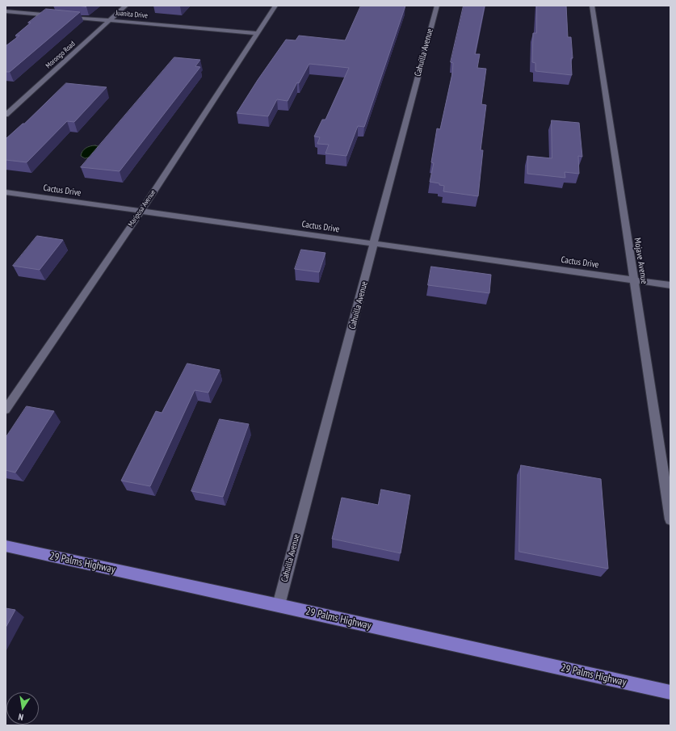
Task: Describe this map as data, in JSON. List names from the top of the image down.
{
  "streets": {
    "main road": ["29 Palms Highway"],
    "street": [
      "Juanita Drive",
      "Cahuilla Avenue",
      "Morongo Road",
      "Cactus Drive",
      "Mariposa Avenue",
      "Mojave Avenue"
    ]
  },
  "crossings": [
    ["Juanita Drive", "Morongo Road"],
    ["Juanita Drive", "Mariposa Avenue"],
    ["Cahuilla Avenue", "Cactus Drive"],
    ["Cahuilla Avenue", "29 Palms Highway"],
    ["Cactus Drive", "Mariposa Avenue"],
    ["Cactus Drive", "Mojave Avenue"]
  ],
  "north": "bottom"
}
